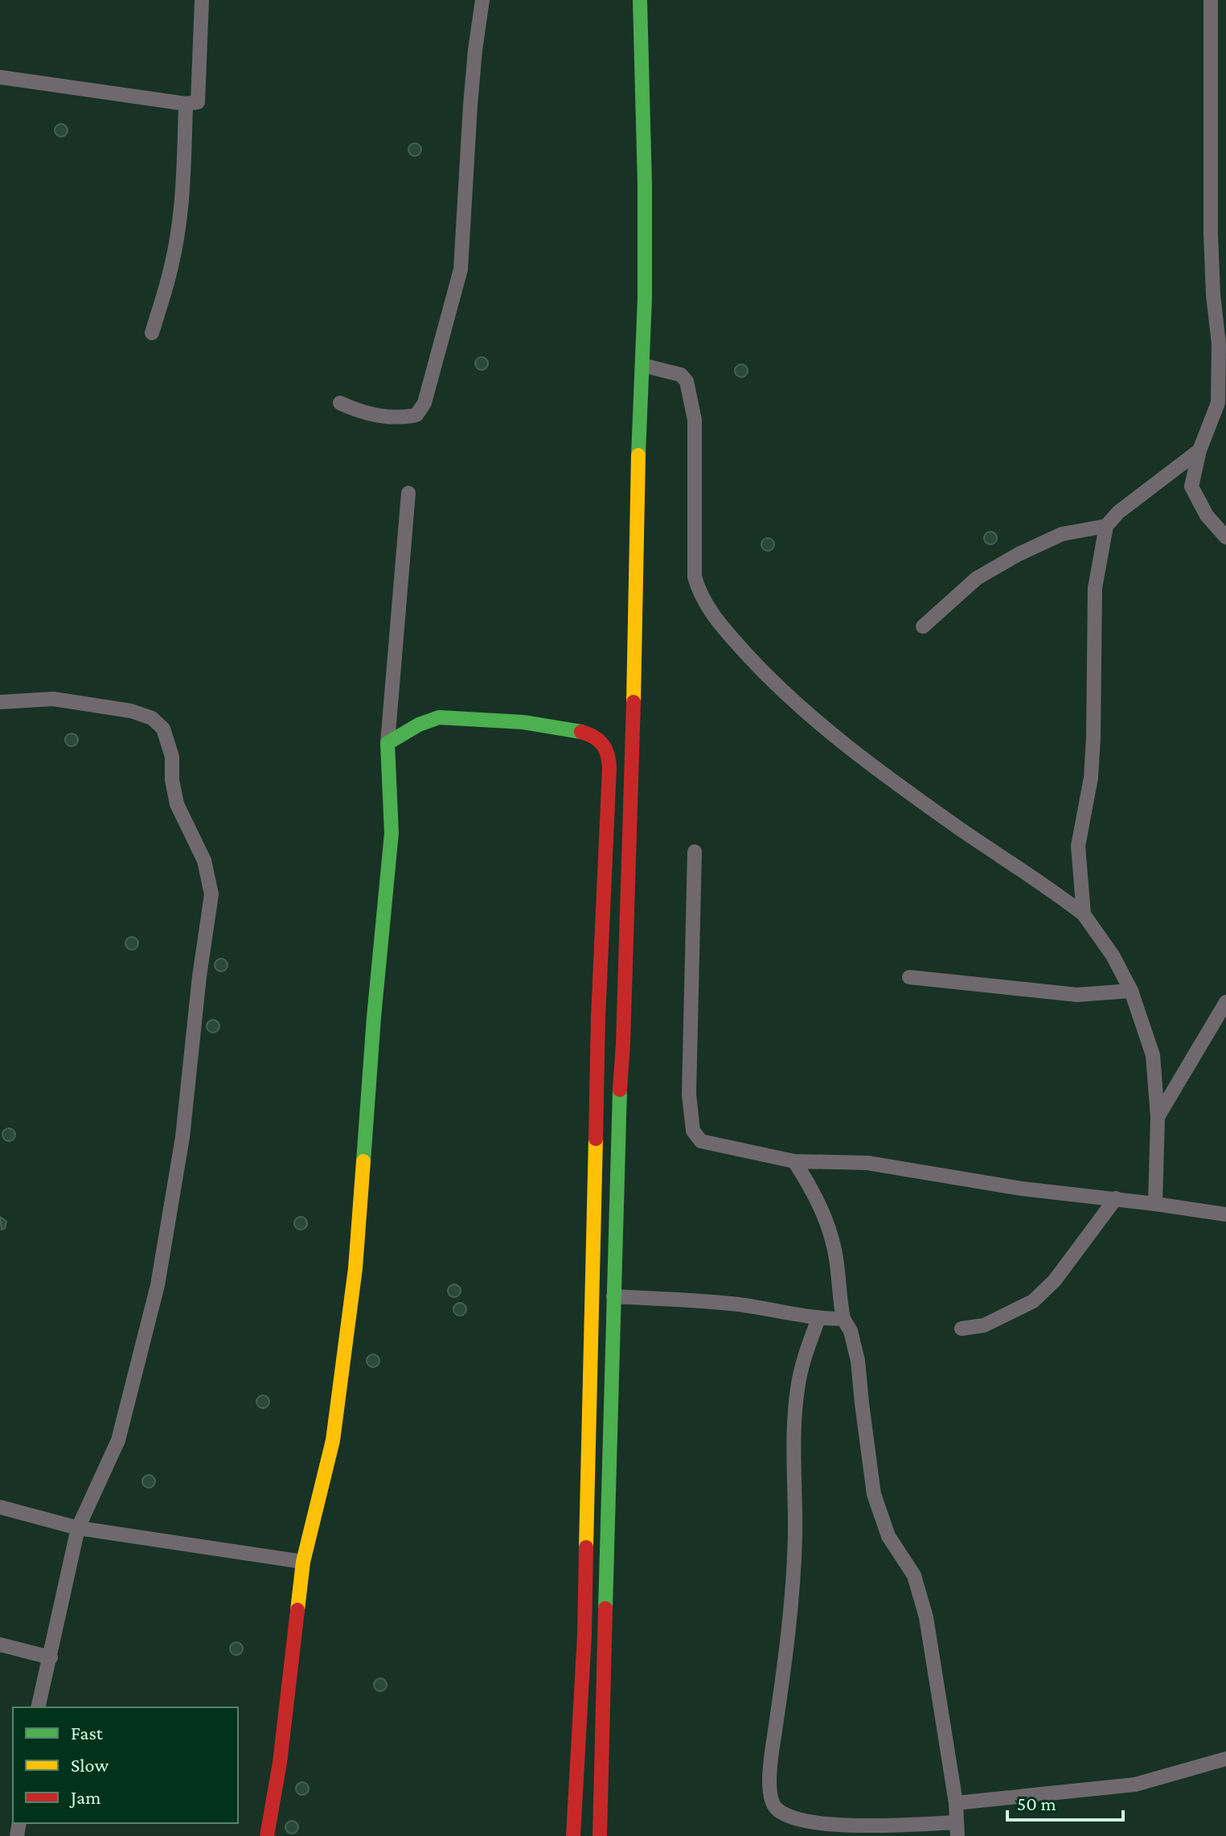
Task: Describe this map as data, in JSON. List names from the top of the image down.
{
  "legend": ["Fast", "Slow", "Jam"],
  "scale_bar": "50 m"
}
